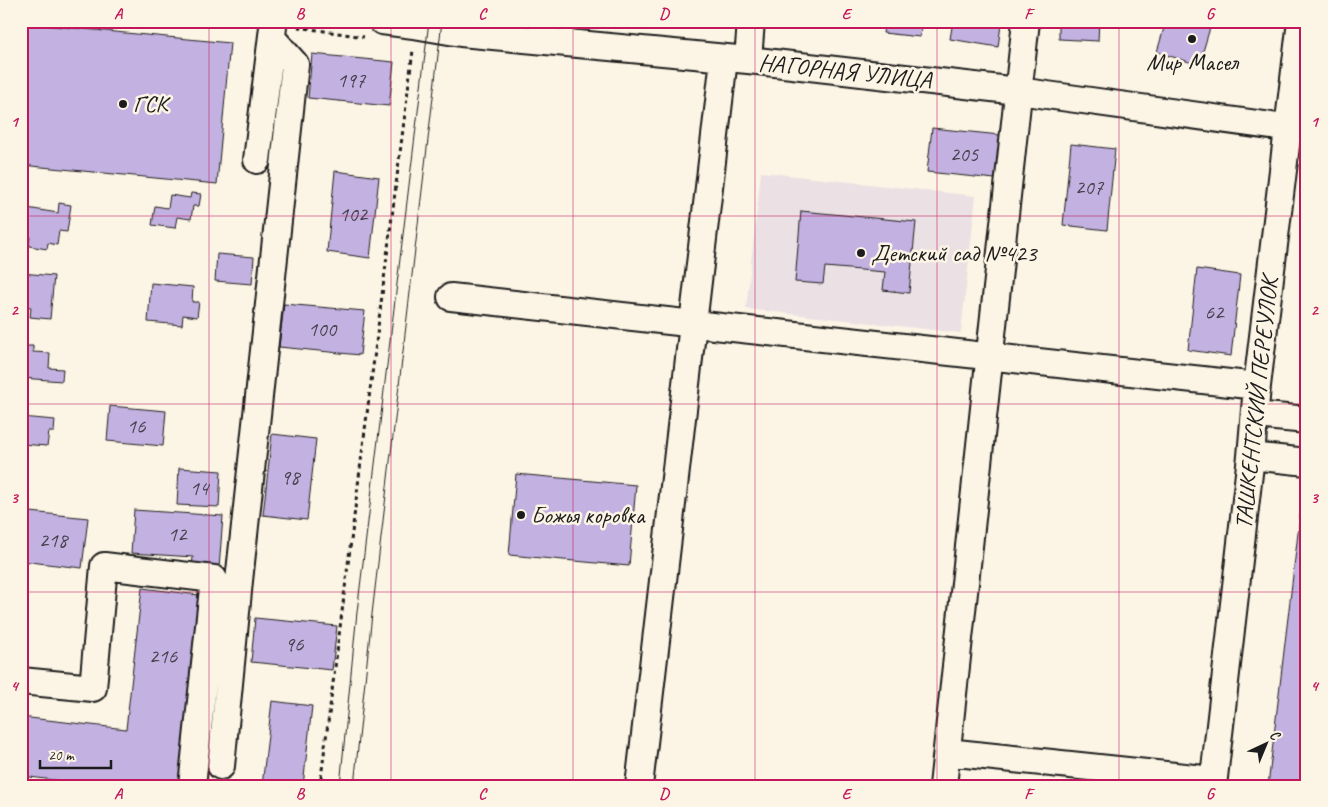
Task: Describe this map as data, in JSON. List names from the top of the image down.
{
  "streets": {
    "street": ["НАГОРНАЯ УЛИЦА", "ТАШКЕНТСКИЙ ПЕРЕУЛОК"]
  },
  "crossings": [
    ["НАГОРНАЯ УЛИЦА", "ТАШКЕНТСКИЙ ПЕРЕУЛОК"]
  ],
  "places": [
    "Мир Масел",
    "ГСК",
    "Детский сад №423",
    "Божья коровка"
  ],
  "house_numbers": [
    "197",
    "205",
    "207",
    "102",
    "62",
    "100",
    "16",
    "98",
    "14",
    "12",
    "218",
    "96",
    "216"
  ],
  "scale_bar": "20 m",
  "north": "top right",
  "grid": {
    "columns": [
      "A",
      "B",
      "C",
      "D",
      "E",
      "F",
      "G"
    ],
    "rows": [
      "1",
      "2",
      "3",
      "4"
    ]
  }
}
